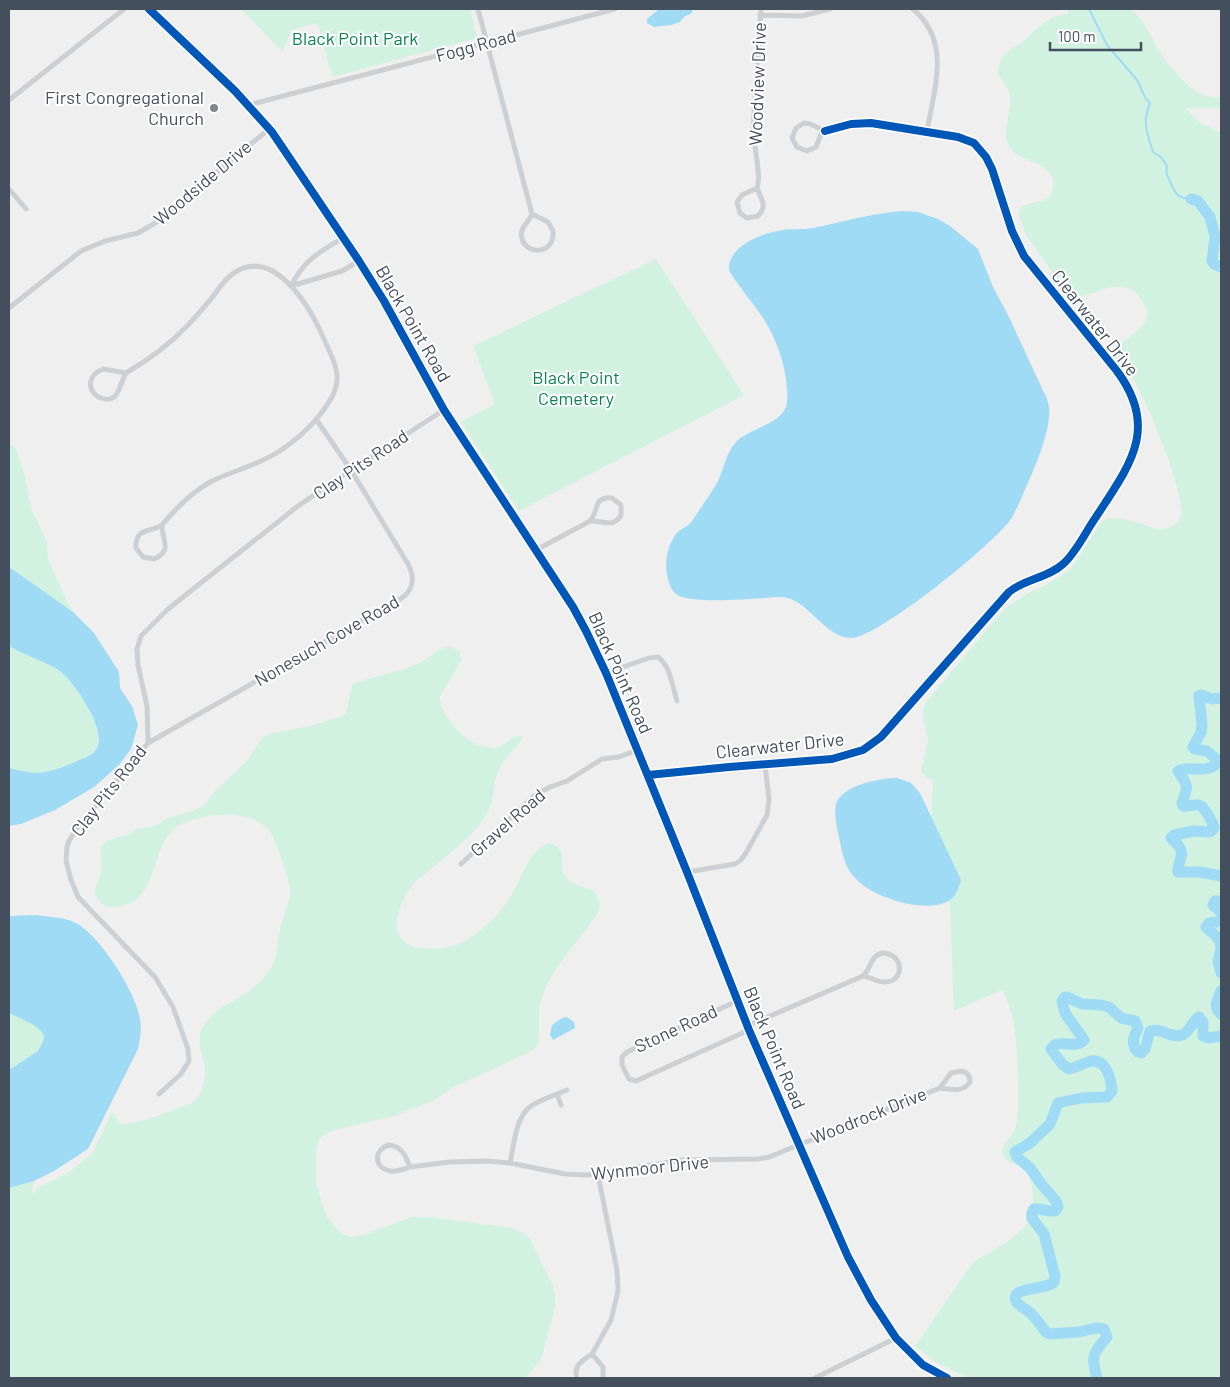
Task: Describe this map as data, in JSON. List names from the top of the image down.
{
  "streets": {
    "main road": ["Black Point Road"],
    "street": [
      "Fogg Road",
      "Woodview Drive",
      "Woodside Drive",
      "Clearwater Drive",
      "Clay Pits Road",
      "Nonesuch Cove Road",
      "Gravel Road",
      "Stone Road",
      "Woodrock Drive",
      "Wynmoor Drive"
    ]
  },
  "crossings": [
    ["Fogg Road", "Black Point Road"],
    ["Woodside Drive", "Black Point Road"],
    ["Clearwater Drive", "Black Point Road"],
    ["Black Point Road", "Clay Pits Road"],
    ["Black Point Road", "Gravel Road"],
    ["Black Point Road", "Stone Road"],
    ["Black Point Road", "Woodrock Drive"],
    ["Black Point Road", "Wynmoor Drive"],
    ["Clay Pits Road", "Nonesuch Cove Road"],
    ["Woodrock Drive", "Wynmoor Drive"]
  ],
  "parks": ["Black Point Park", "Black Point Cemetery"],
  "places": ["First Congregational Church"],
  "scale_bar": "100 m"
}
